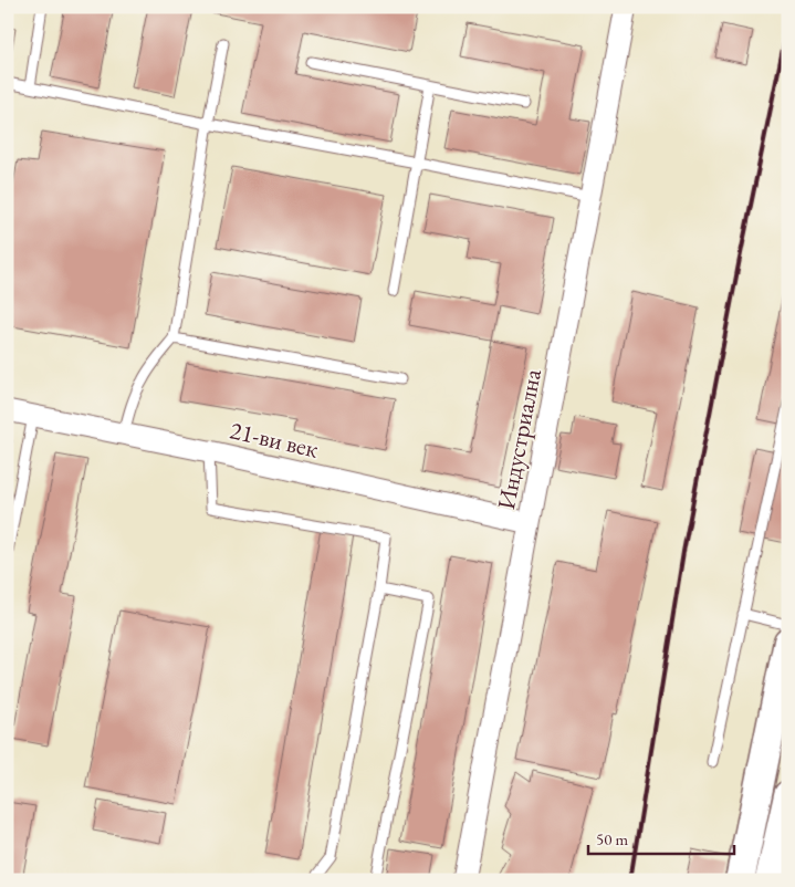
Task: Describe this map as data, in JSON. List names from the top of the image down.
{
  "streets": {
    "street": ["21-ви век", "Индустриална"]
  },
  "crossings": [
    ["21-ви век", "Индустриална"]
  ],
  "scale_bar": "50 m"
}
